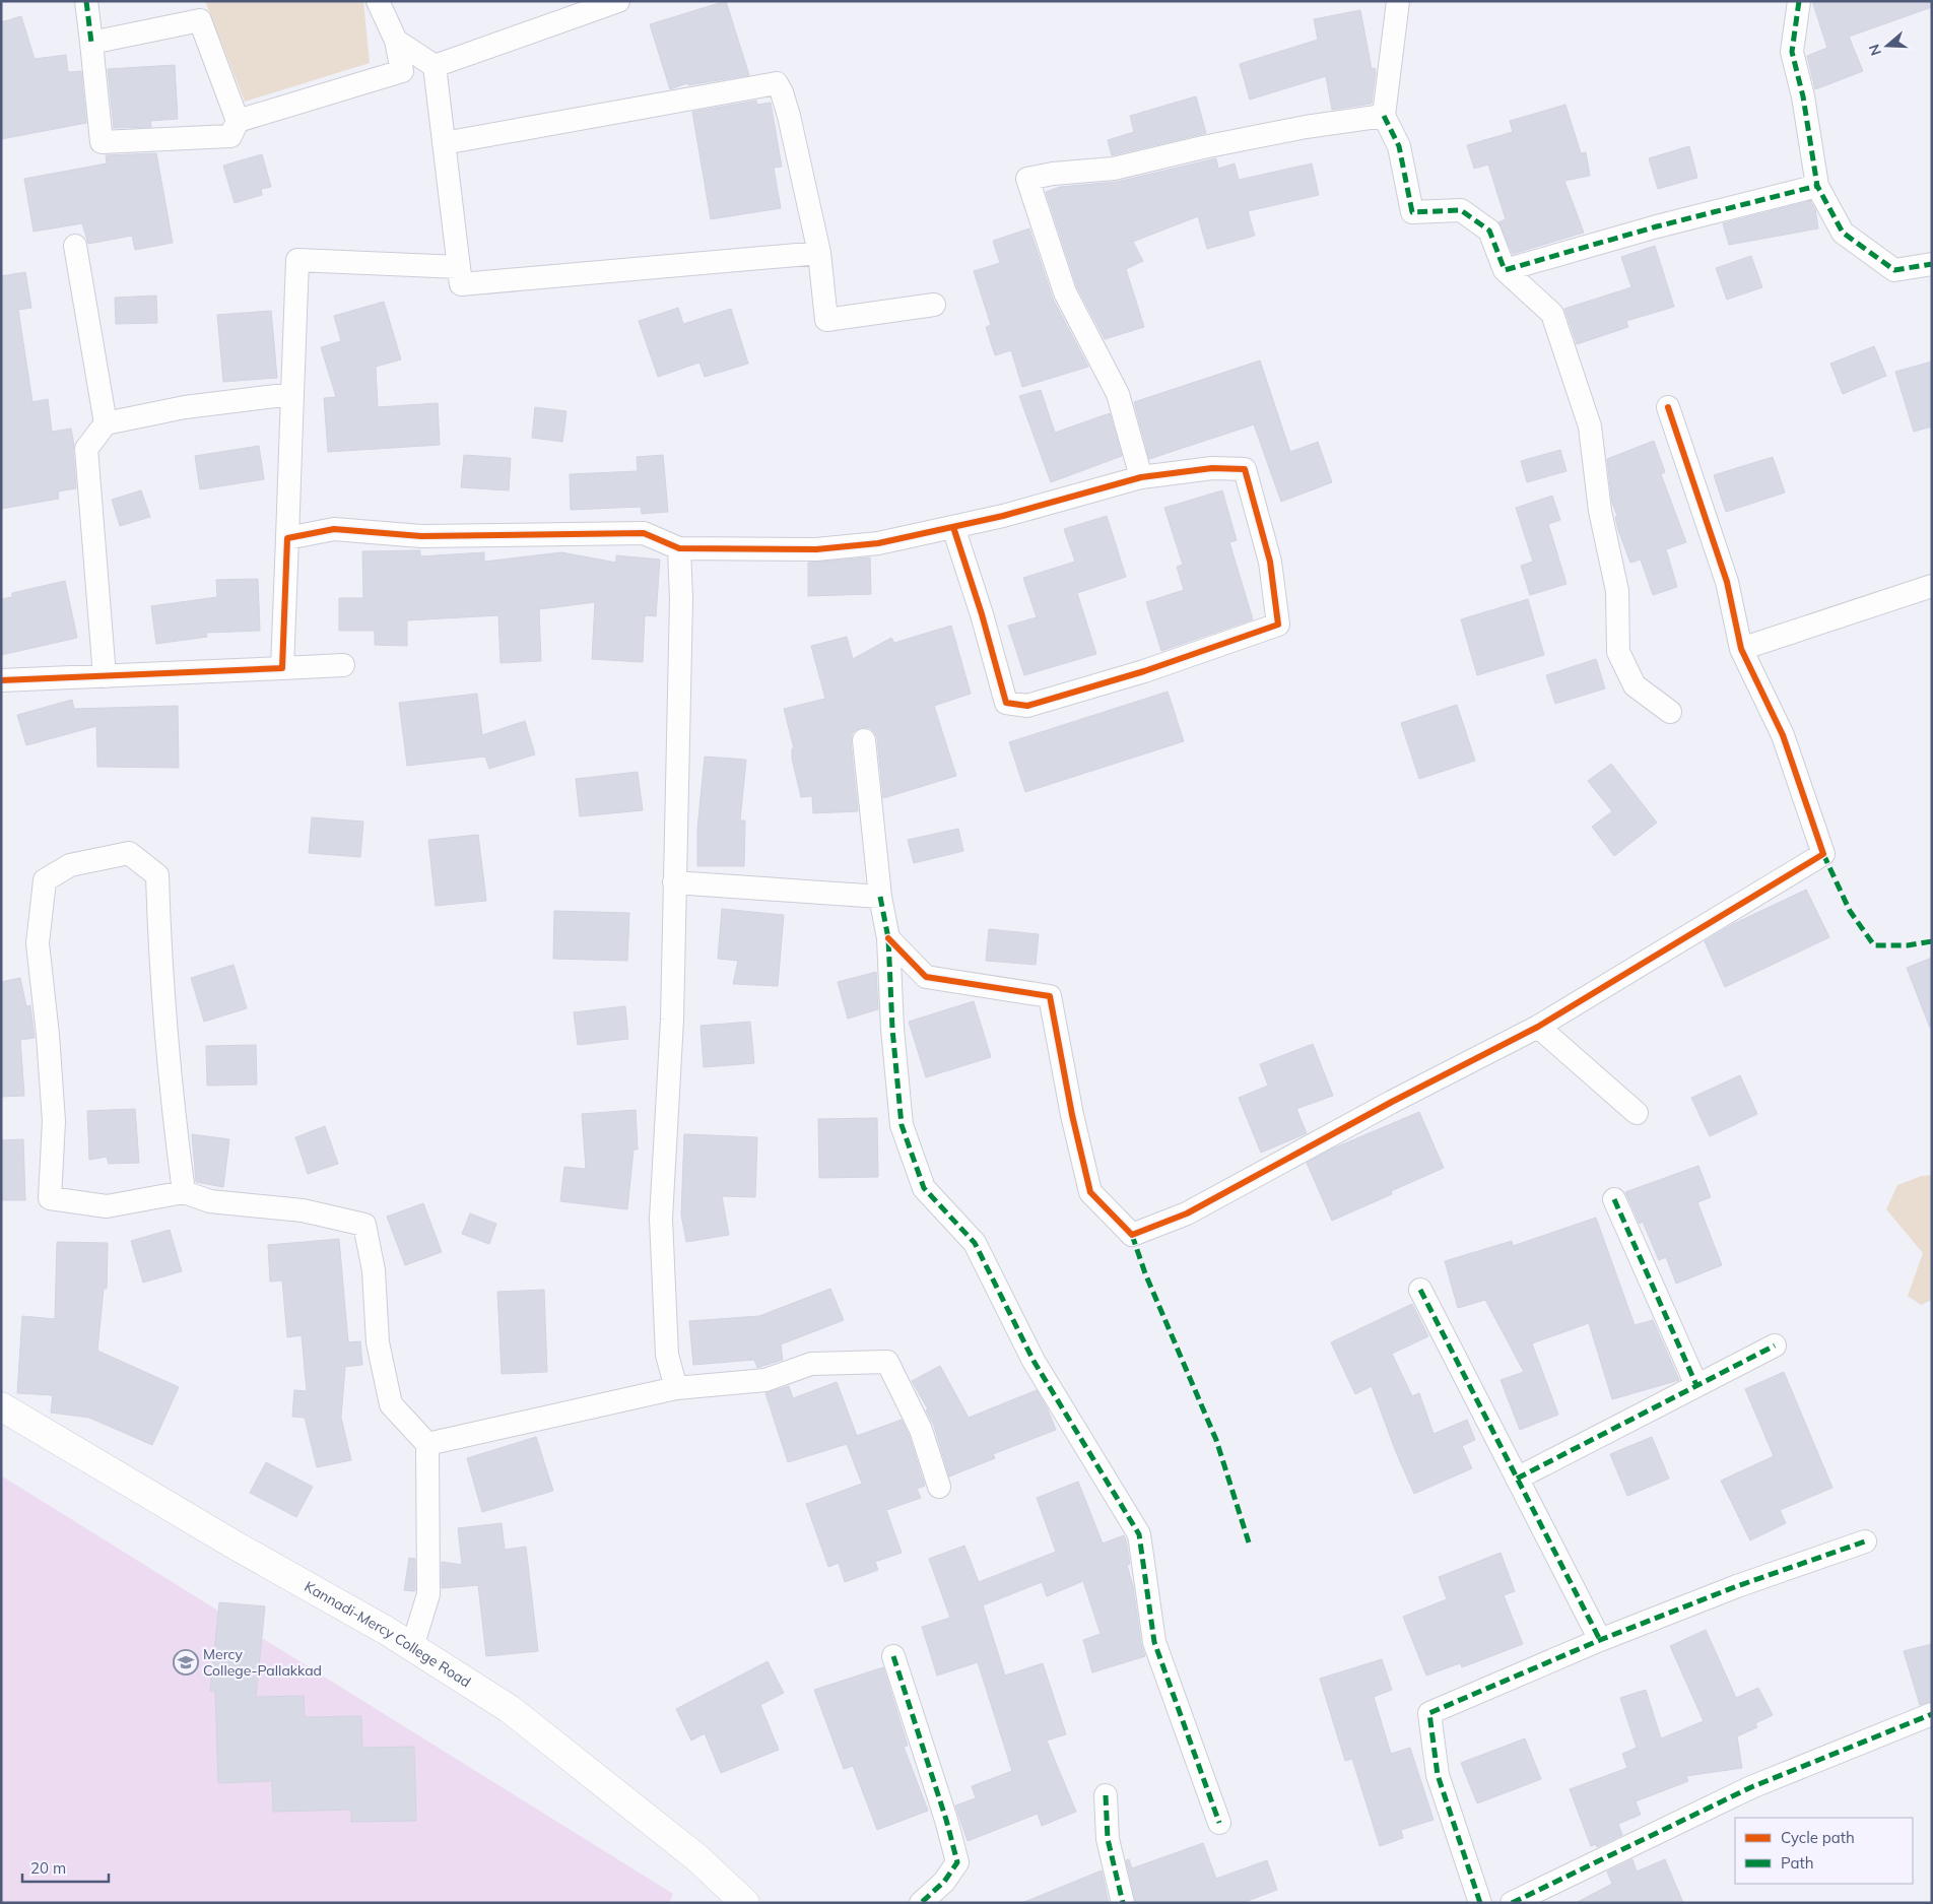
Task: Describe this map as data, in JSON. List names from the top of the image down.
{
  "streets": {
    "main road": ["Kannadi-Mercy College Road"]
  },
  "places": {
    "school or university": ["Mercy College-Pallakkad"]
  },
  "legend": ["Cycle path", "Path"],
  "scale_bar": "20 m",
  "north": "left"
}
